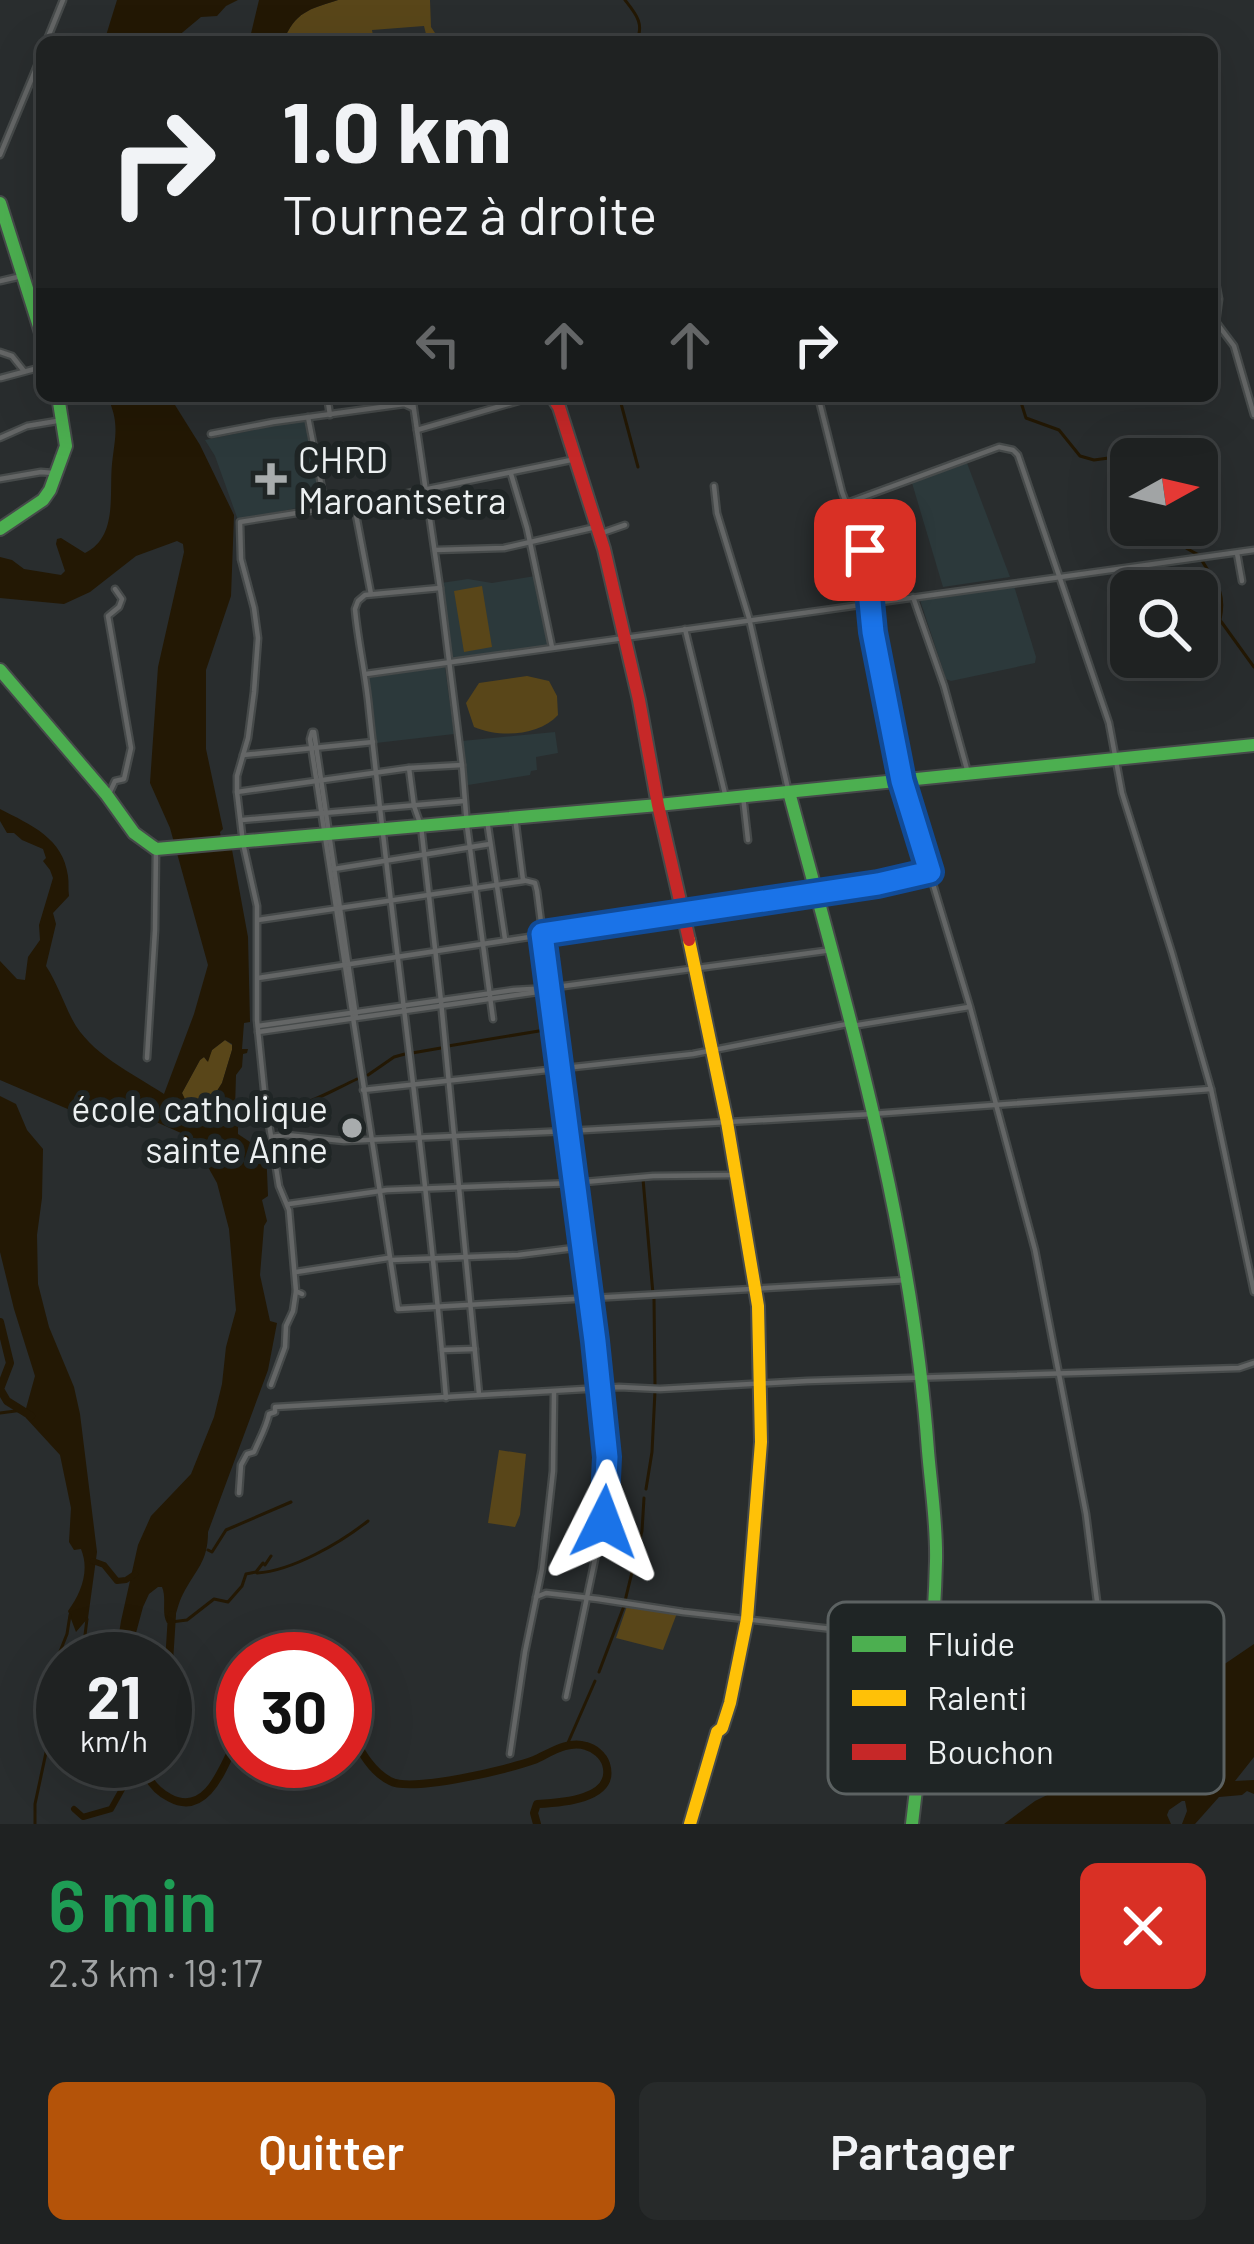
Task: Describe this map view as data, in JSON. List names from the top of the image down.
{
  "places": {
    "health": ["CHRD Maroantsetra"],
    "other": ["école catholique sainte Anne"]
  },
  "legend": ["Fluide", "Ralenti", "Bouchon"],
  "north": "right",
  "page": {
    "turn": ["1.0 km", "Tournez à droite"],
    "speed": "21 km/h",
    "limit": "30",
    "heading": ["6 min", "2.3 km · 19:17"],
    "buttons": ["Quitter", "Partager"]
  }
}
